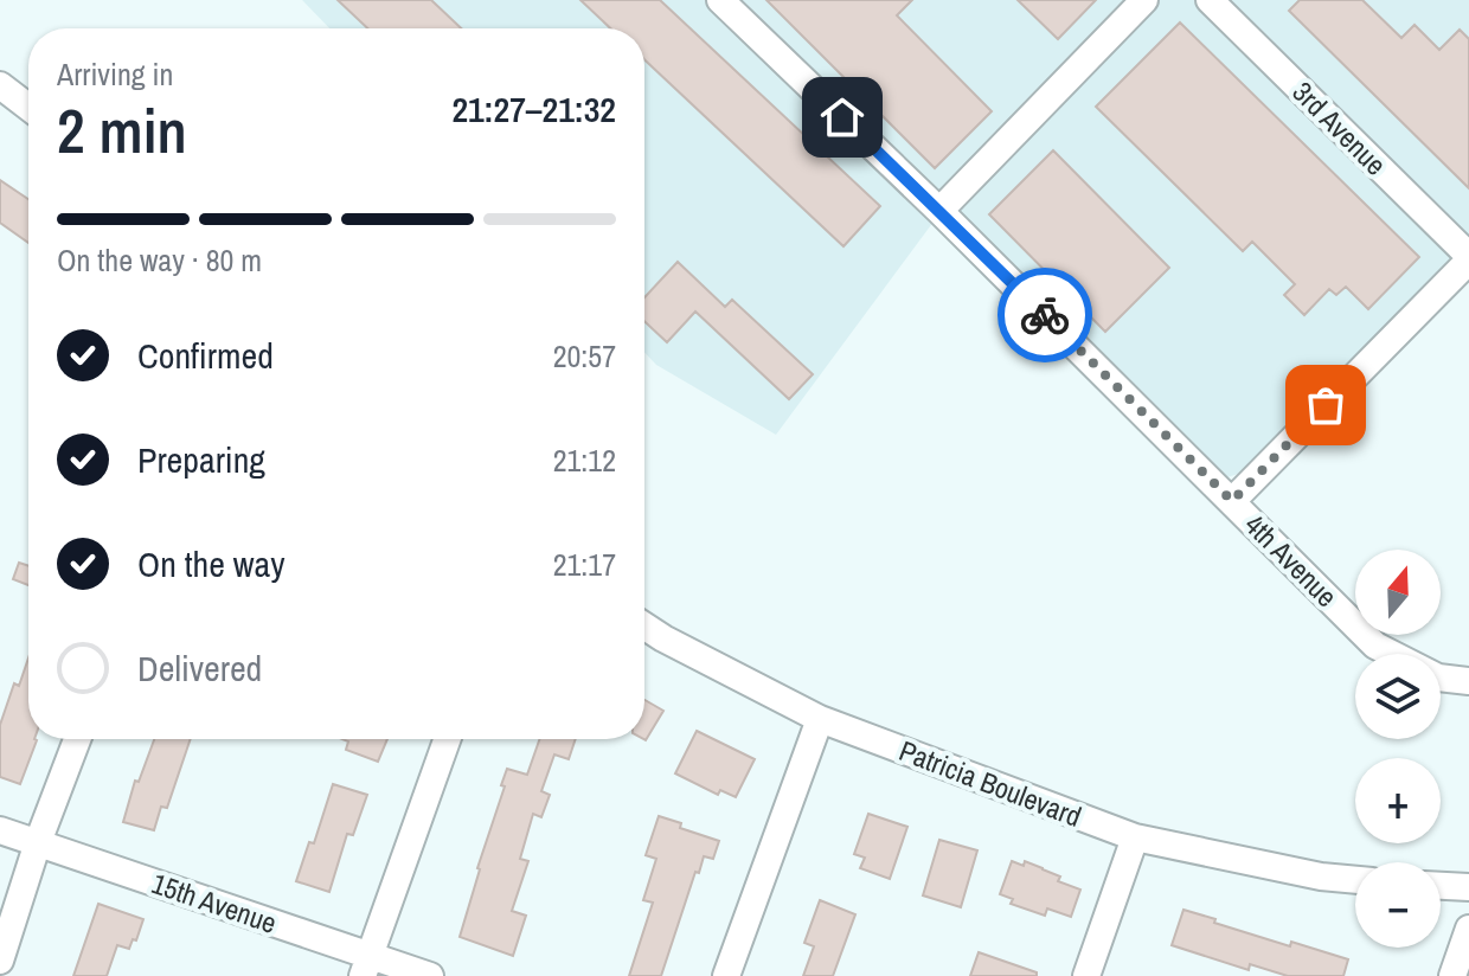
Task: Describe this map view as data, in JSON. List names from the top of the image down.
{
  "streets": {
    "street": [
      "3rd Avenue",
      "4th Avenue",
      "Patricia Boulevard",
      "15th Avenue"
    ]
  },
  "north": "top",
  "page": {
    "heading": ["2 min", "Arriving in", "21:27–21:32"],
    "bar": "On the way · 80 m",
    "list": [
      ["Confirmed", "20:57"],
      ["Preparing", "21:12"],
      ["On the way", "21:17"],
      "Delivered"
    ],
    "map_buttons": ["+", "−"]
  }
}
